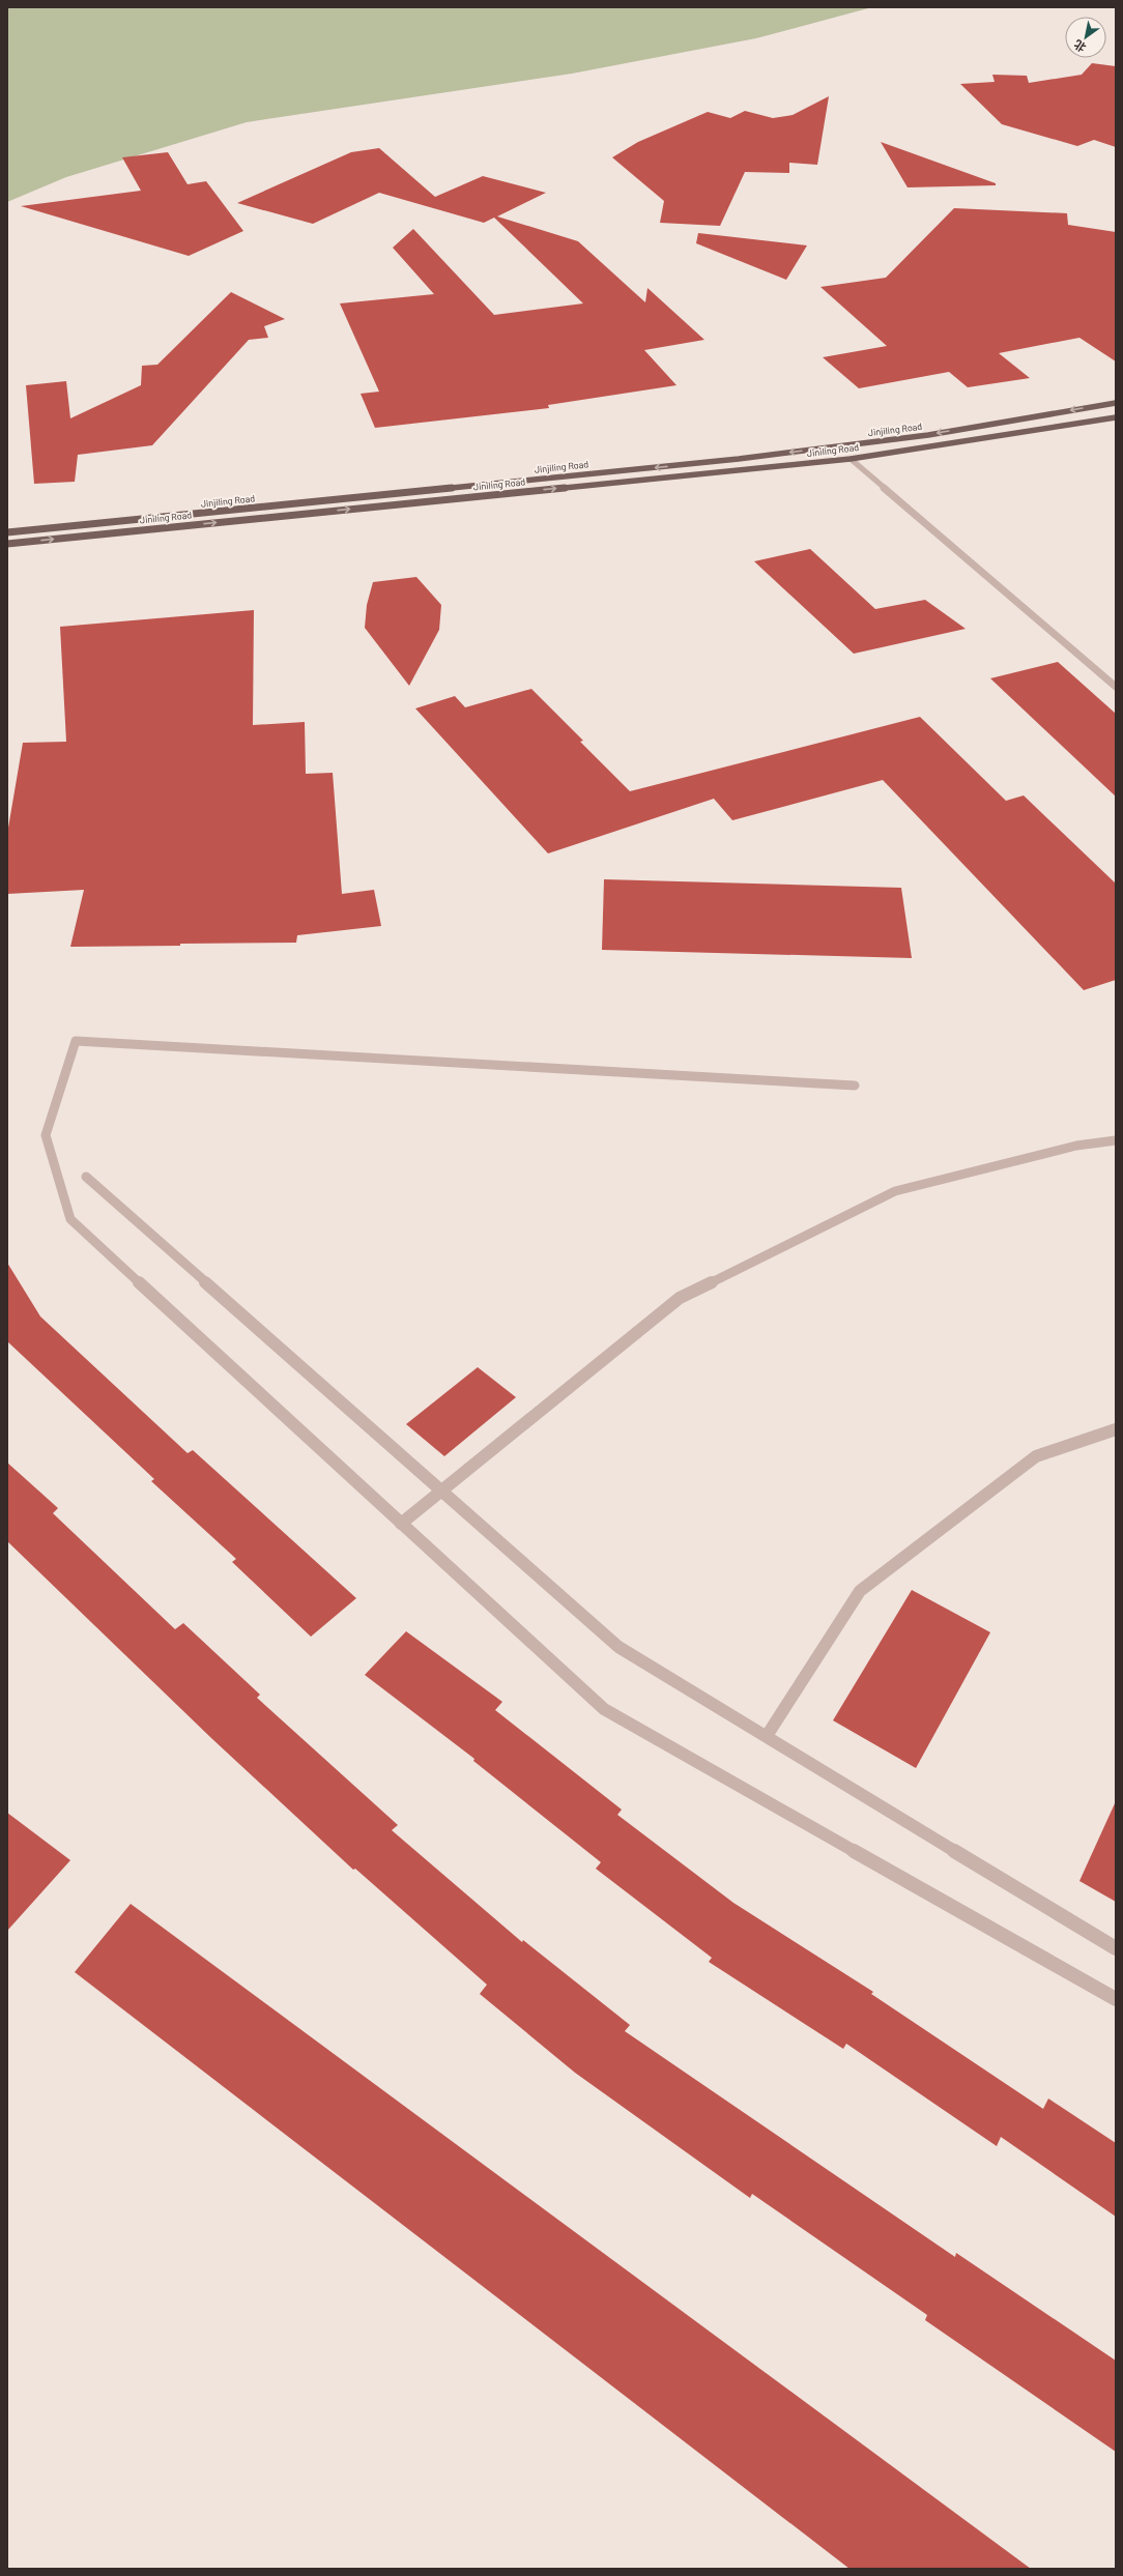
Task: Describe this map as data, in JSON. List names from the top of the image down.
{
  "streets": {
    "main road": ["Jinjiling Road", "Jiniling Road"]
  },
  "one_way": ["Jinjiling Road", "Jiniling Road"],
  "north": "bottom left"
}
